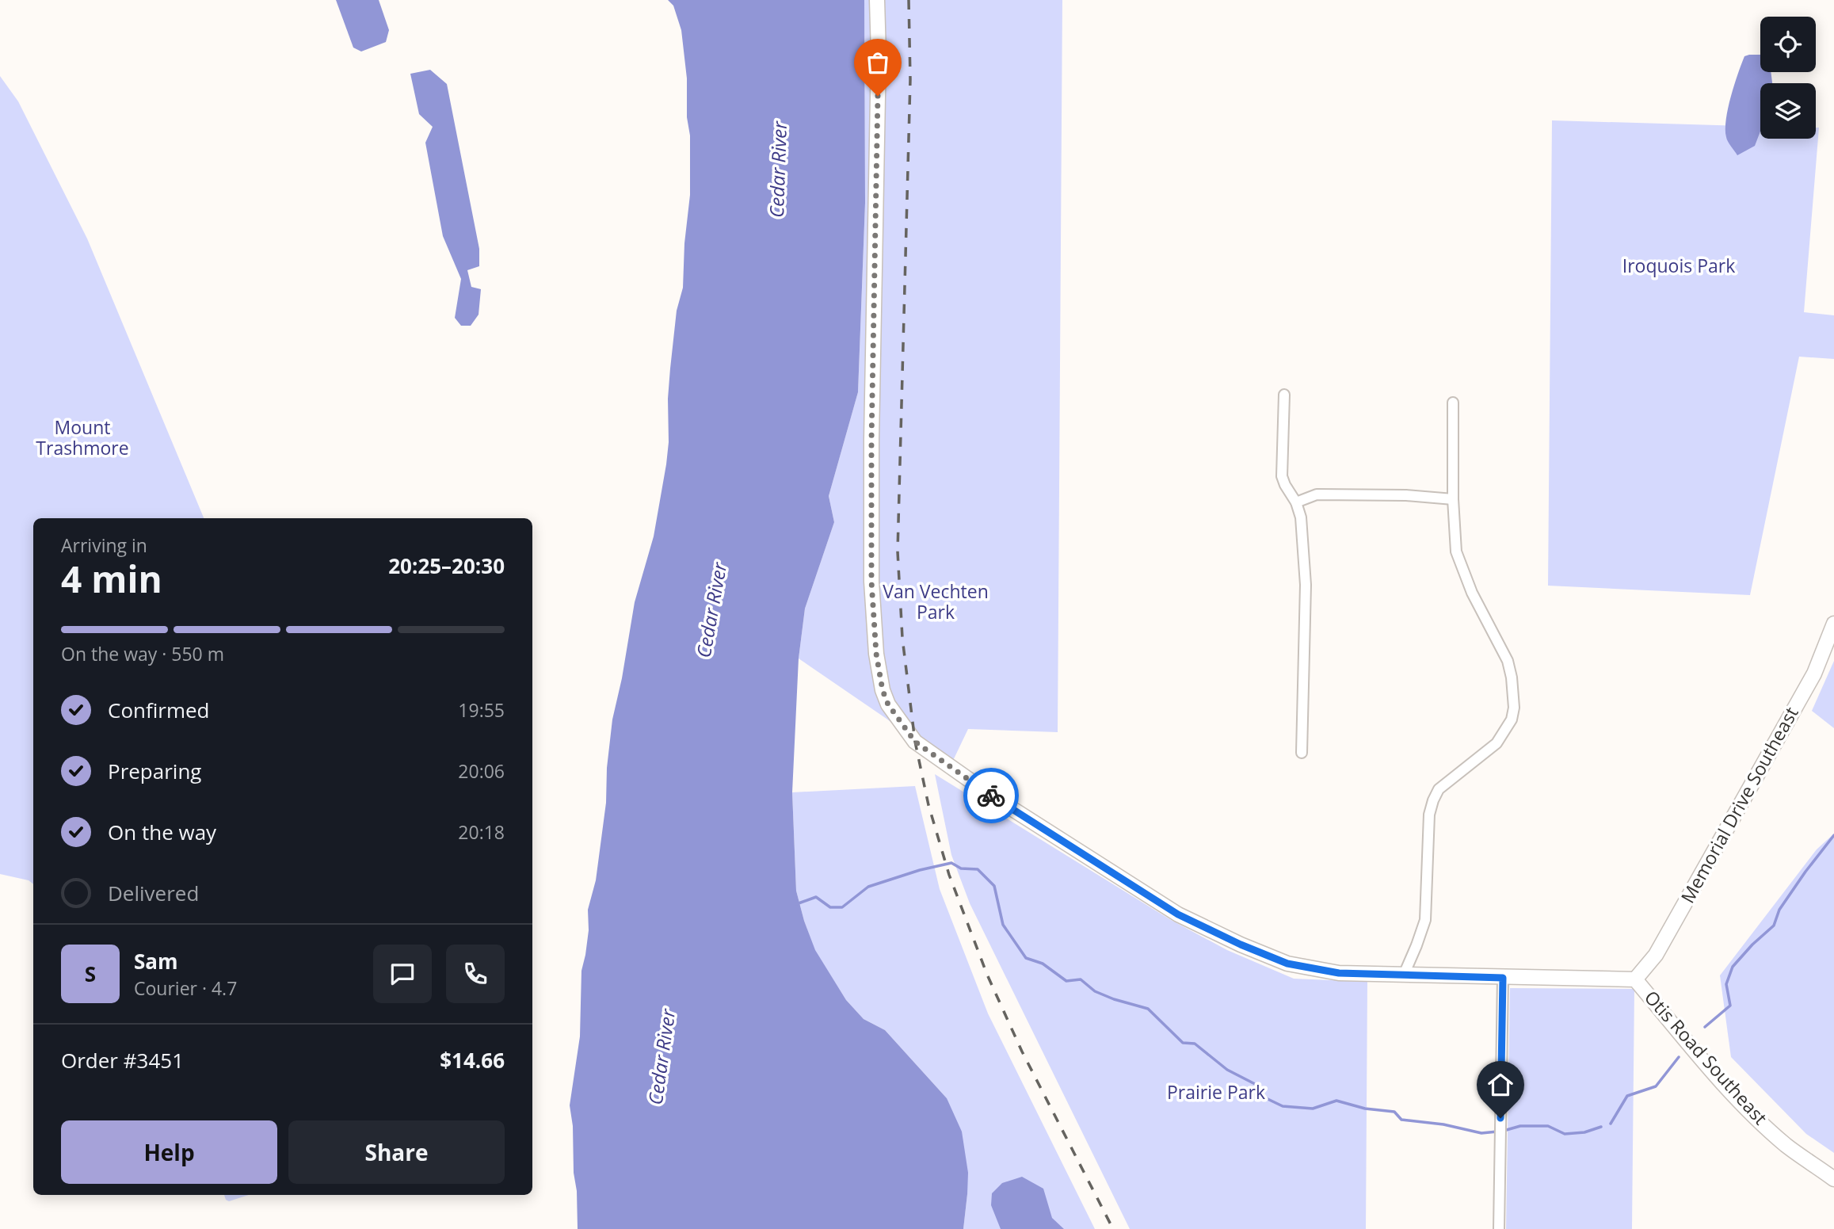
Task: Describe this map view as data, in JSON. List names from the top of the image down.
{
  "streets": {
    "street": ["Memorial Drive Southeast", "Otis Road Southeast"]
  },
  "crossings": [
    ["Memorial Drive Southeast", "Otis Road Southeast"]
  ],
  "water": ["Cedar River"],
  "parks": [
    "Iroquois Park",
    "Mount Trashmore",
    "Van Vechten Park",
    "Prairie Park"
  ],
  "page": {
    "heading": ["4 min", "Arriving in", "20:25–20:30"],
    "panel": [
      "Sam",
      "Courier · 4.7",
      "Order #3451",
      "$14.66"
    ],
    "bar": "On the way · 550 m",
    "list": [
      ["Confirmed", "19:55"],
      ["Preparing", "20:06"],
      ["On the way", "20:18"],
      "Delivered"
    ],
    "round": "S",
    "buttons": ["Help", "Share"]
  }
}
